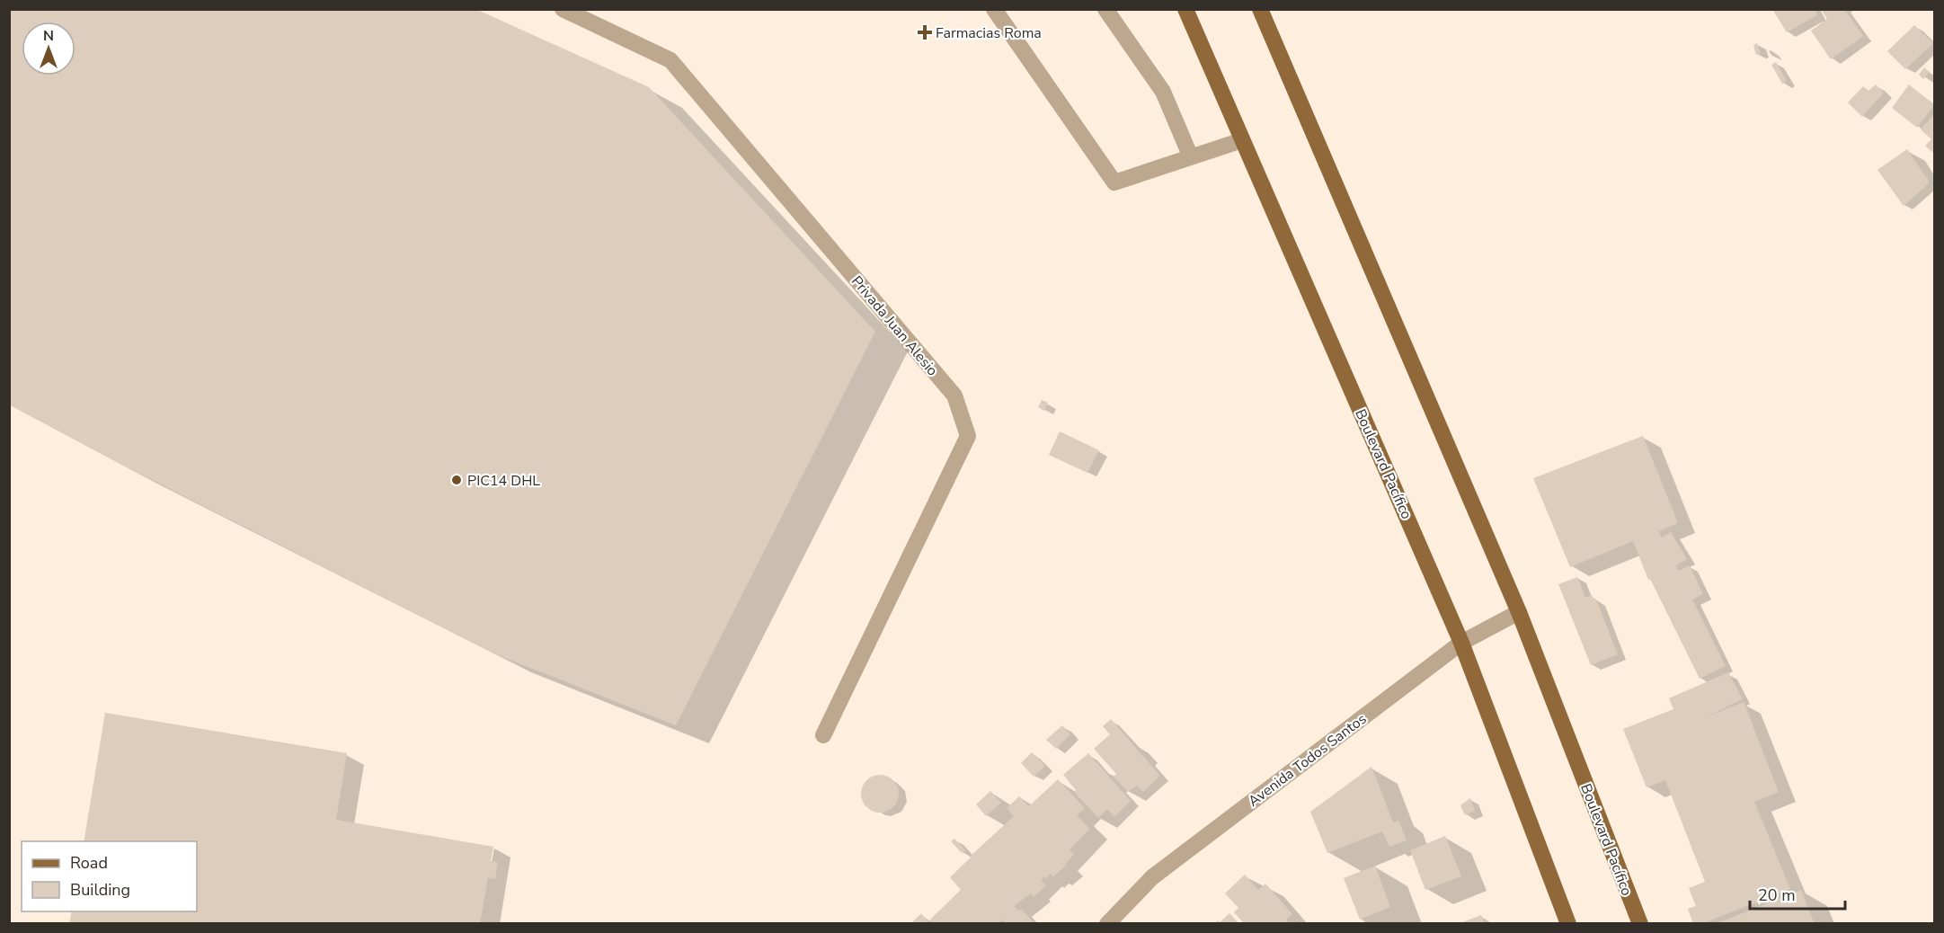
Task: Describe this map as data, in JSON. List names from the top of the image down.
{
  "streets": {
    "main road": ["Boulevard Pacífico"],
    "street": ["Privada Juan Alesio", "Avenida Todos Santos"]
  },
  "crossings": [
    ["Boulevard Pacífico", "Avenida Todos Santos"]
  ],
  "places": {
    "health": ["Farmacias Roma"],
    "other": ["PIC14 DHL"]
  },
  "legend": ["Road", "Building"],
  "scale_bar": "20 m",
  "north": "top"
}
